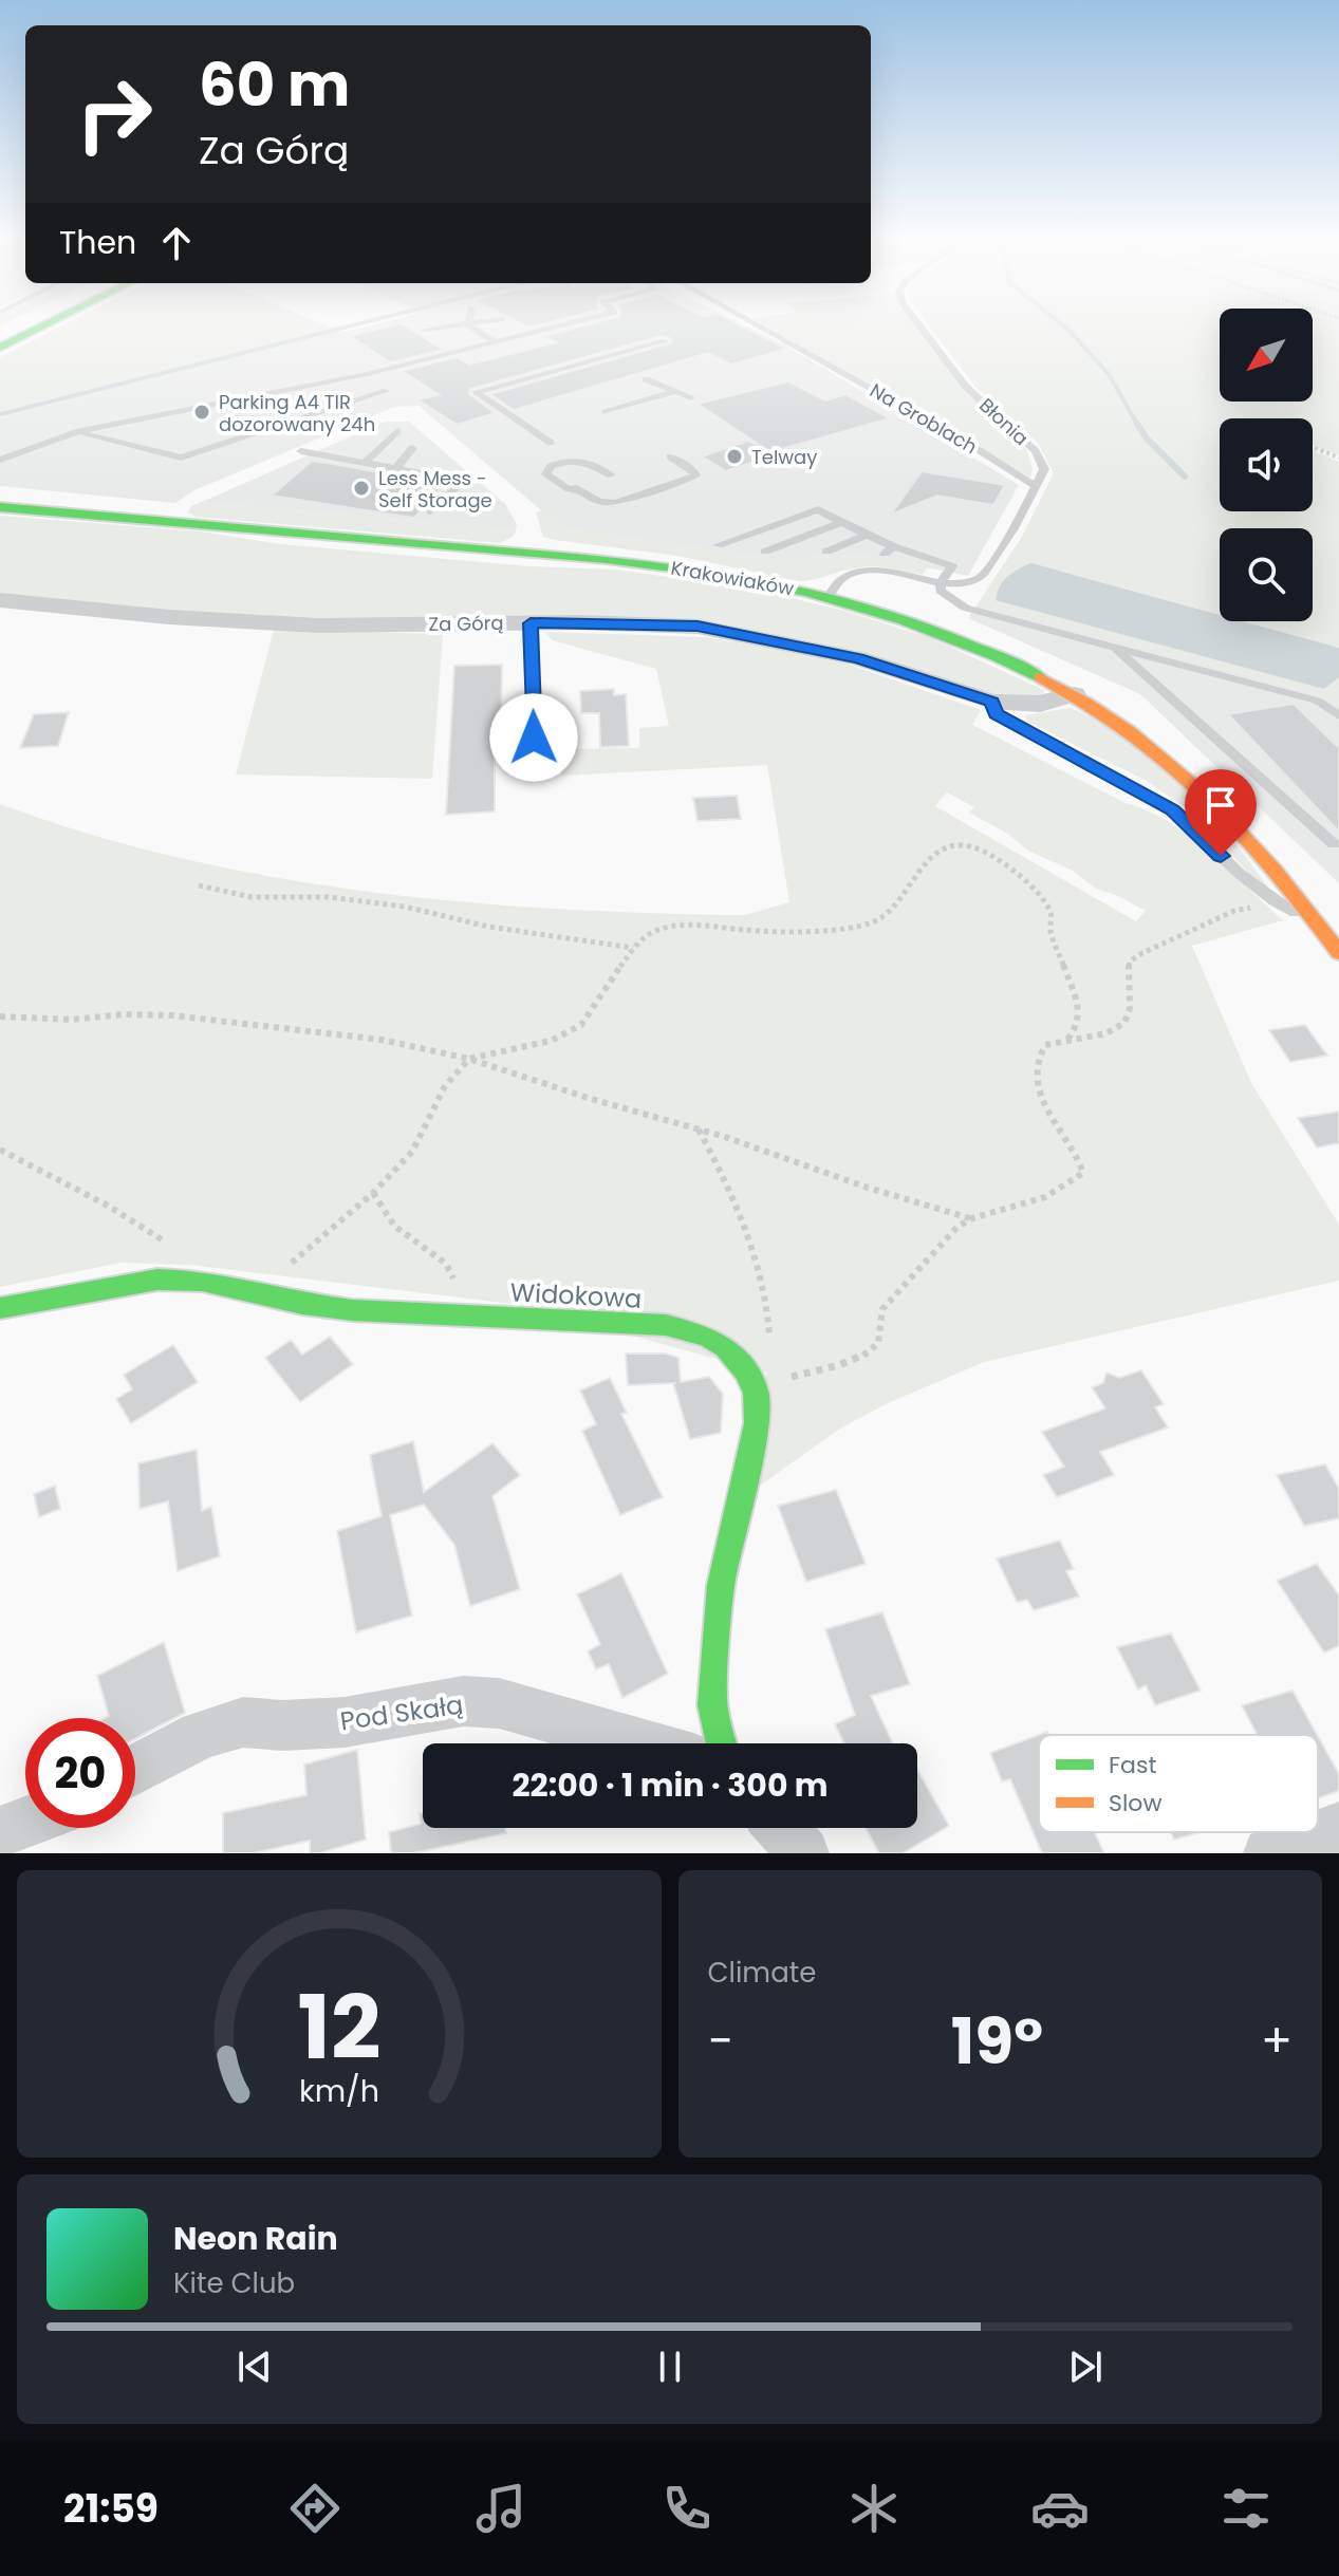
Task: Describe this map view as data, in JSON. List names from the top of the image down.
{
  "streets": {
    "main road": ["Krakowiaków", "Widokowa"],
    "street": ["Za Górą", "Pod Skałą"],
    "lane": ["Na Groblach", "Błonia"]
  },
  "crossings": [
    ["Na Groblach", "Błonia"],
    ["Krakowiaków", "Za Górą"]
  ],
  "places": ["Parking A4 TIR dozorowany 24h", "Telway", "Less Mess - Self Storage"],
  "legend": ["Fast", "Slow"],
  "north": "bottom left",
  "page": {
    "turn": ["60 m", "Za Górą"],
    "then": "Then",
    "limit": "20",
    "trip": "22:00 · 1 min · 300 m",
    "tile": "Climate",
    "heat": ["−", "19°", "+"],
    "song": ["Neon Rain", "Kite Club"],
    "tabs": "21:59",
    "gauge": ["12", "km/h"]
  }
}
